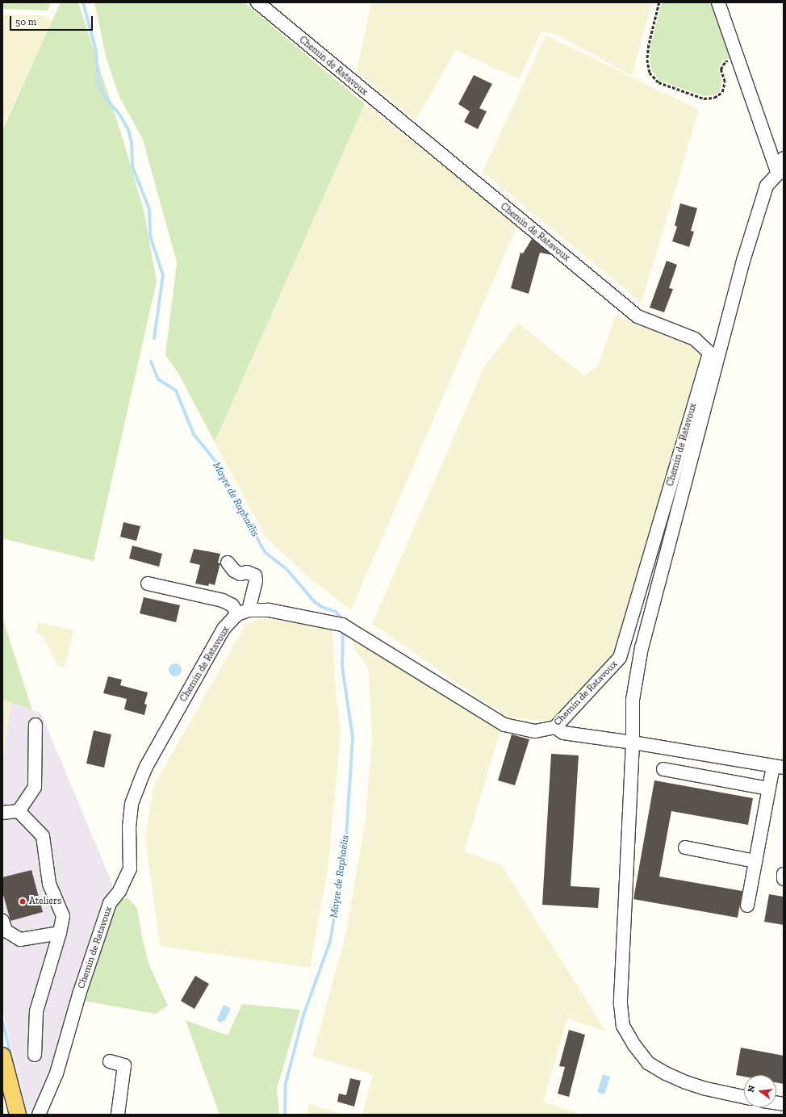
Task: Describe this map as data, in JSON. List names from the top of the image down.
{
  "streets": {
    "street": ["Chemin de Ratavoux"]
  },
  "water": ["Mayre de Raphaëlis"],
  "places": ["Ateliers"],
  "scale_bar": "50 m",
  "north": "left"
}
